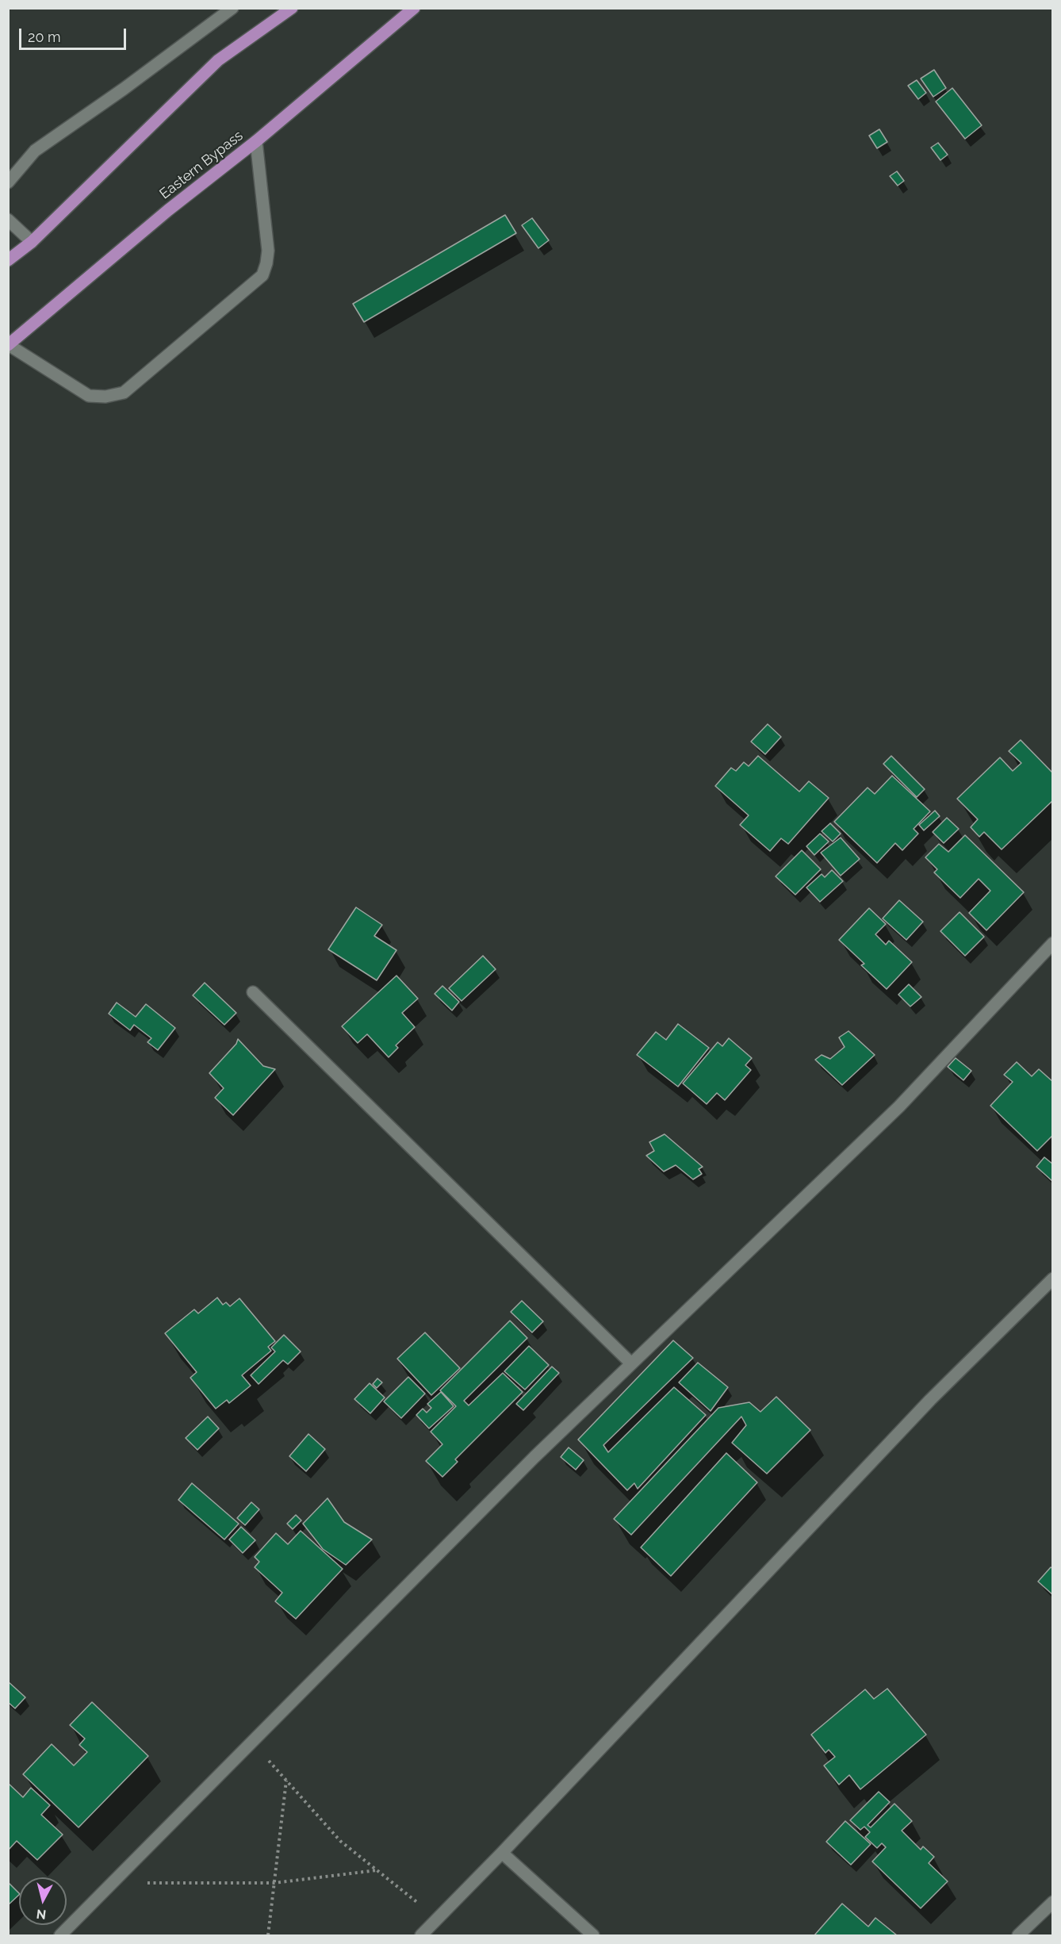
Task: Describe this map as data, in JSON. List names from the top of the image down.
{
  "streets": {
    "main road": ["Eastern Bypass"]
  },
  "scale_bar": "20 m",
  "north": "bottom"
}
